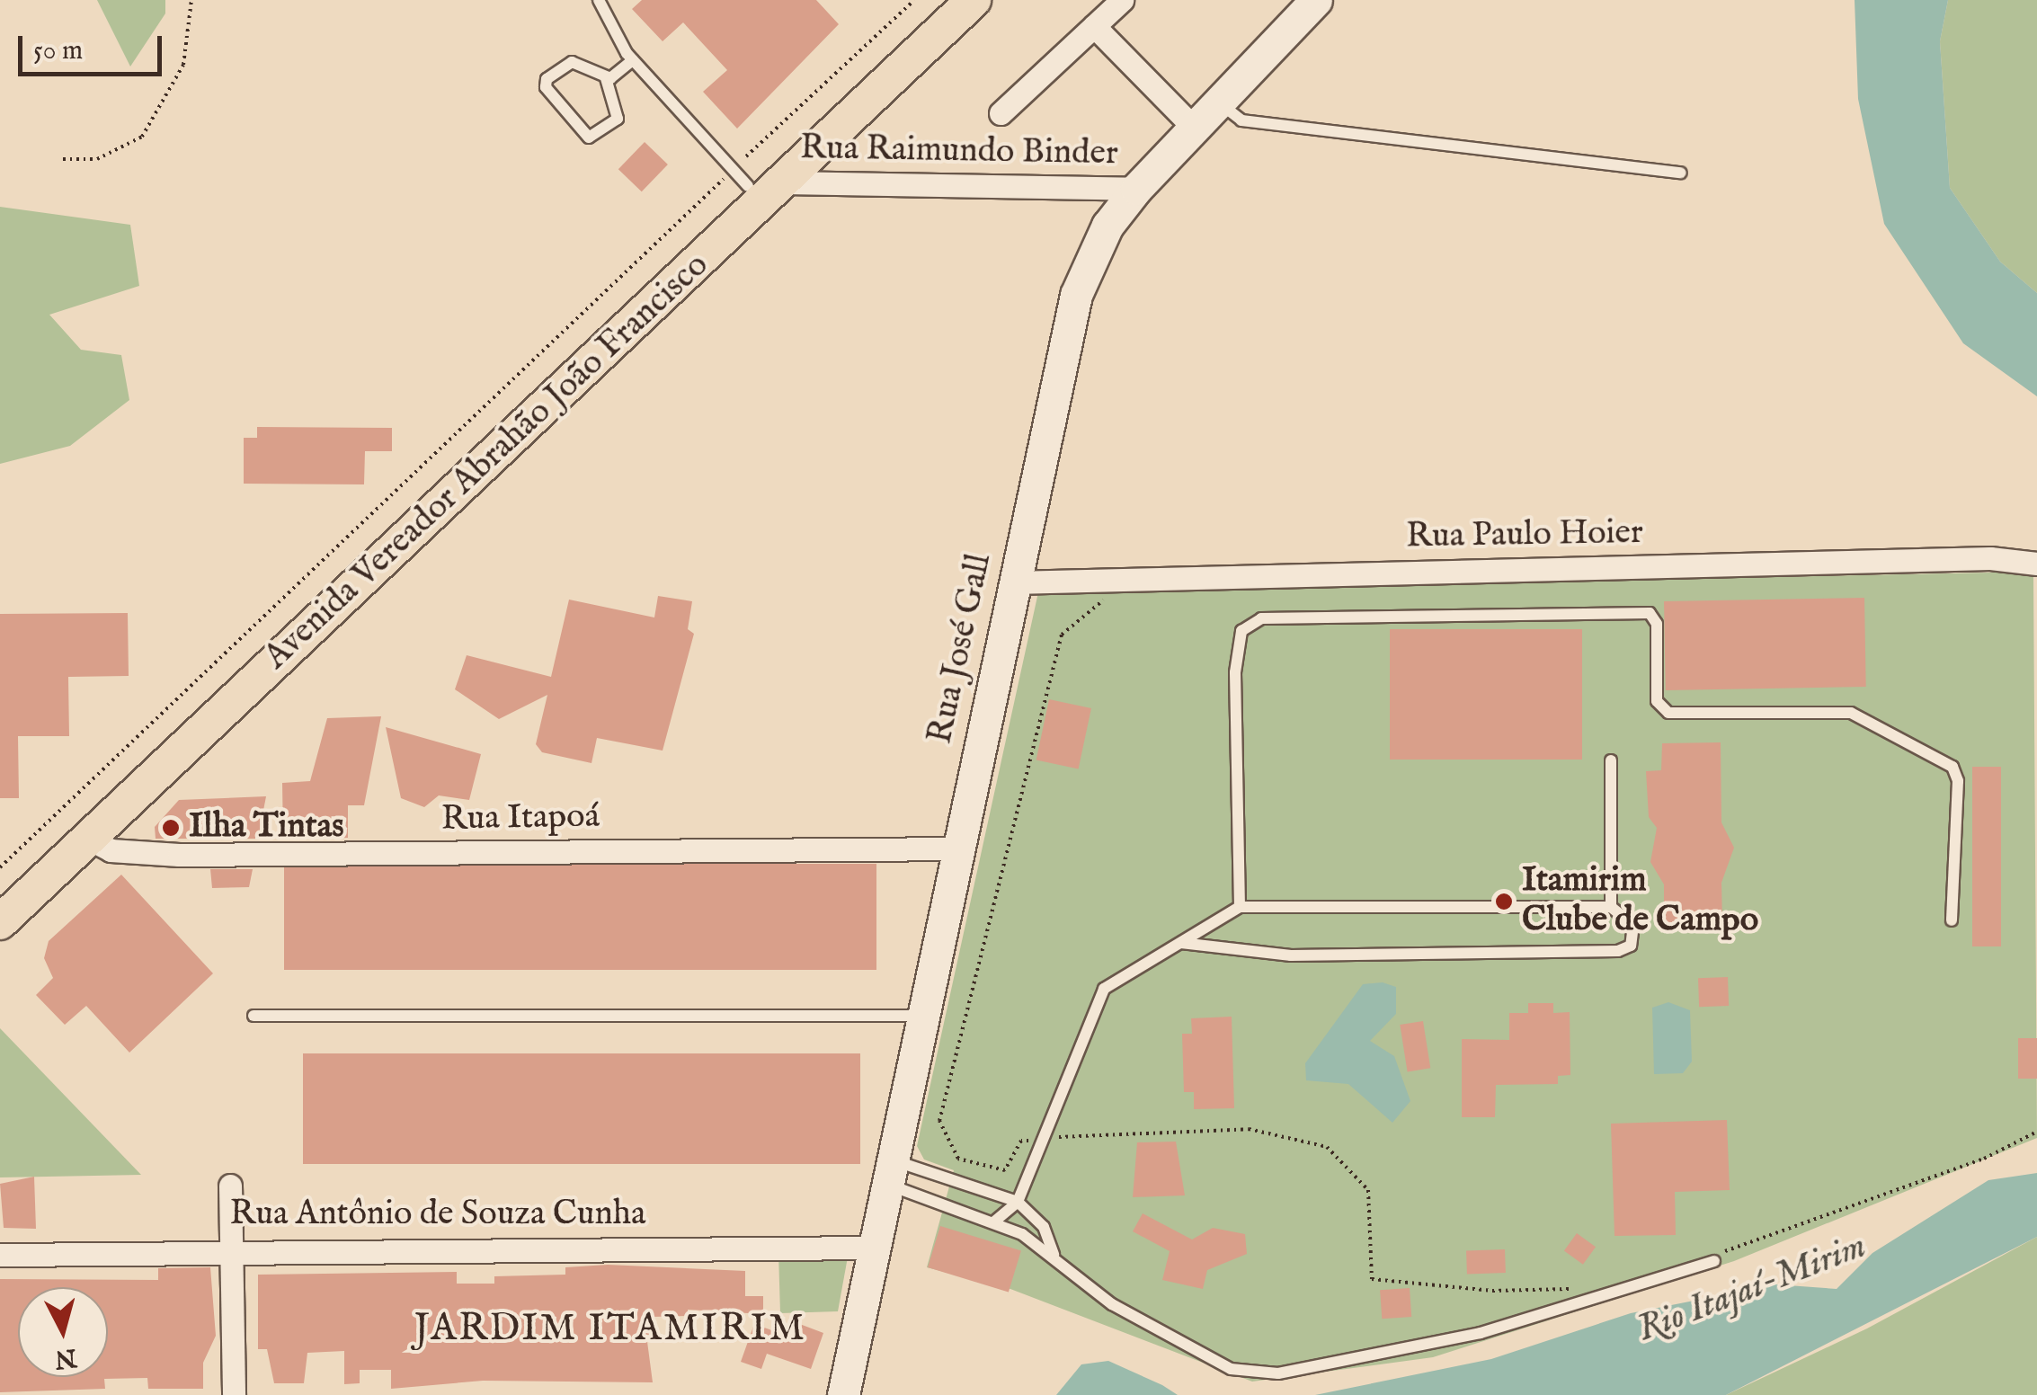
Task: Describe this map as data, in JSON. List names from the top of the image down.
{
  "streets": {
    "main road": ["Avenida Vereador Abrahão João Francisco", "Rua José Gall"],
    "street": [
      "Rua Raimundo Binder",
      "Rua Paulo Hoier",
      "Rua Itapoá",
      "Rua Antônio de Souza Cunha"
    ]
  },
  "crossings": [
    ["Rua Raimundo Binder", "Avenida Vereador Abrahão João Francisco"],
    ["Rua Raimundo Binder", "Rua José Gall"],
    ["Avenida Vereador Abrahão João Francisco", "Rua Itapoá"],
    ["Rua Paulo Hoier", "Rua José Gall"],
    ["Rua José Gall", "Rua Itapoá"],
    ["Rua José Gall", "Rua Antônio de Souza Cunha"]
  ],
  "districts": ["JARDIM ITAMIRIM"],
  "water": ["Rio Itajaí-Mirim"],
  "places": ["Ilha Tintas", "Itamirim Clube de Campo"],
  "scale_bar": "50 m",
  "north": "bottom"
}
